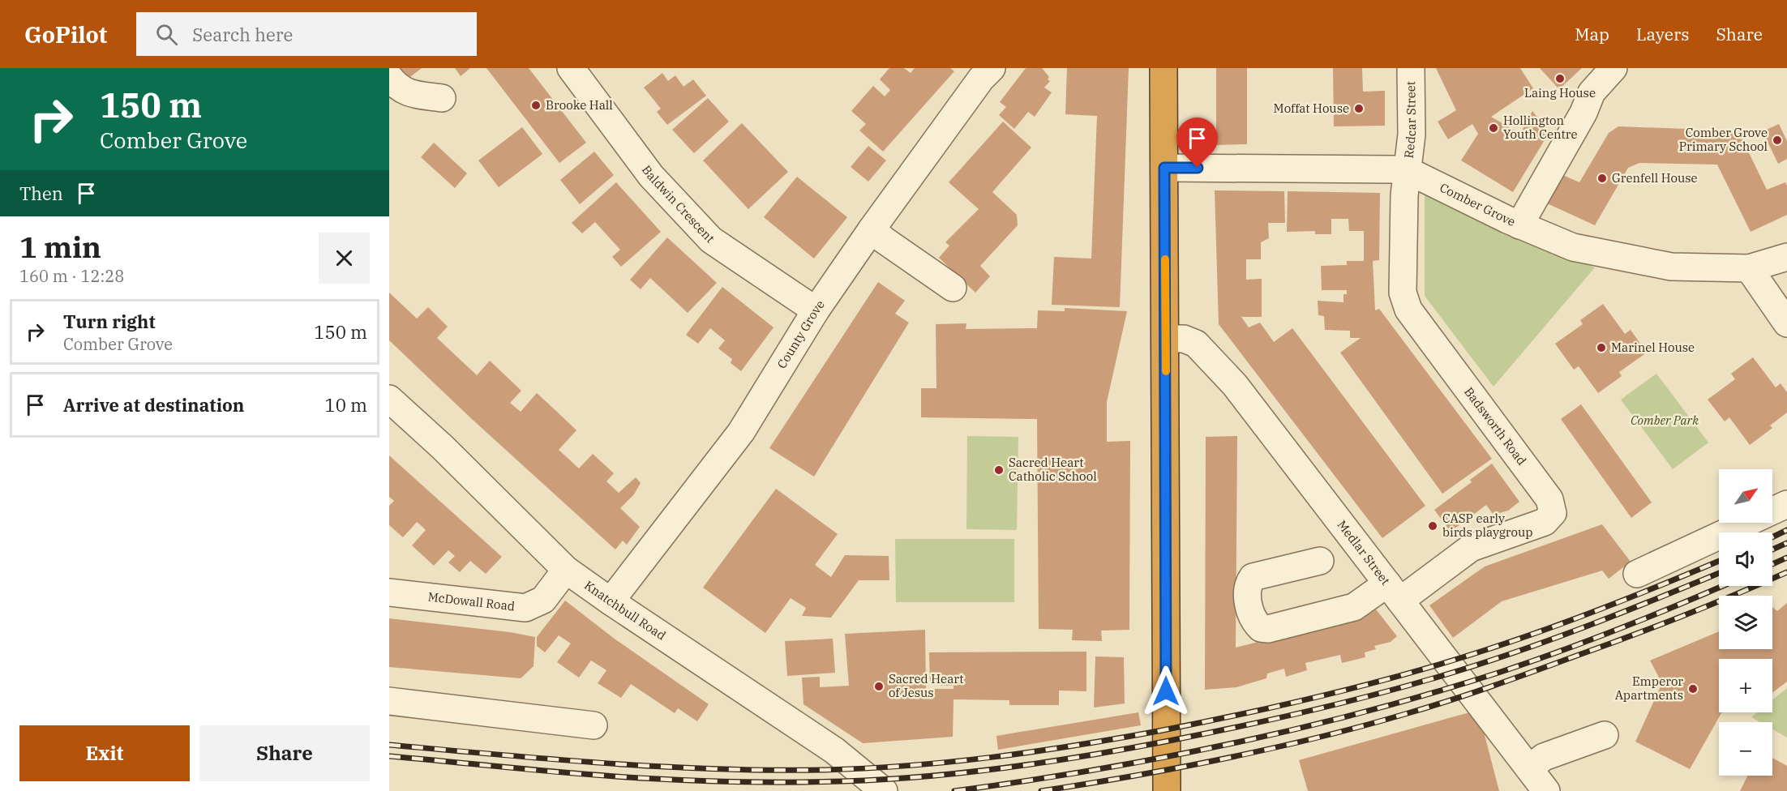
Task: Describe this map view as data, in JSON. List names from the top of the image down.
{
  "streets": {
    "street": [
      "Redcar Street",
      "Baldwin Crescent",
      "Comber Grove",
      "County Grove",
      "Badsworth Road",
      "Medlar Street",
      "McDowall Road",
      "Knatchbull Road"
    ]
  },
  "crossings": [
    ["Redcar Street", "Comber Grove"],
    ["Redcar Street", "Badsworth Road"],
    ["Baldwin Crescent", "County Grove"],
    ["Comber Grove", "Badsworth Road"],
    ["County Grove", "Knatchbull Road"],
    ["Badsworth Road", "Medlar Street"],
    ["McDowall Road", "Knatchbull Road"]
  ],
  "parks": ["Comber Park"],
  "places": [
    "Laing House",
    "Brooke Hall",
    "Moffat House",
    "Hollington Youth Centre",
    "Comber Grove Primary School",
    "Grenfell House",
    "Marinel House",
    "Sacred Heart Catholic School",
    "CASP early birds playgroup",
    "Sacred Heart of Jesus",
    "Emperor Apartments"
  ],
  "north": "top right",
  "page": {
    "header": "GoPilot",
    "search": "Search here",
    "nav": ["Map", "Layers", "Share"],
    "turn": ["150 m", "Comber Grove"],
    "then": "Then",
    "heading": ["1 min", "160 m · 12:28"],
    "list": [
      {
        "name": "Turn right",
        "note": "Comber Grove",
        "value": "150 m"
      },
      {
        "name": "Arrive at destination",
        "value": "10 m"
      }
    ],
    "map_buttons": ["+", "−"],
    "buttons": ["Exit", "Share"]
  }
}
